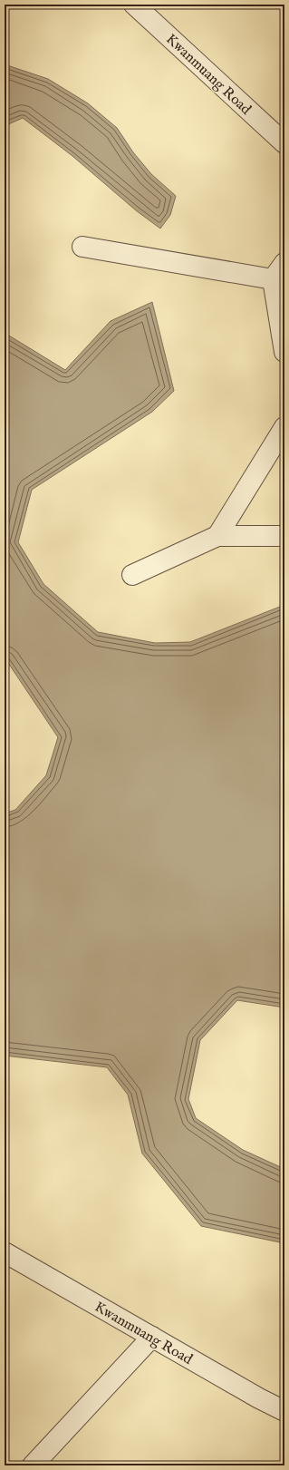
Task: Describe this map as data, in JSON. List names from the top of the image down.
{
  "streets": {
    "street": ["Kwanmuang Road"]
  }
}
